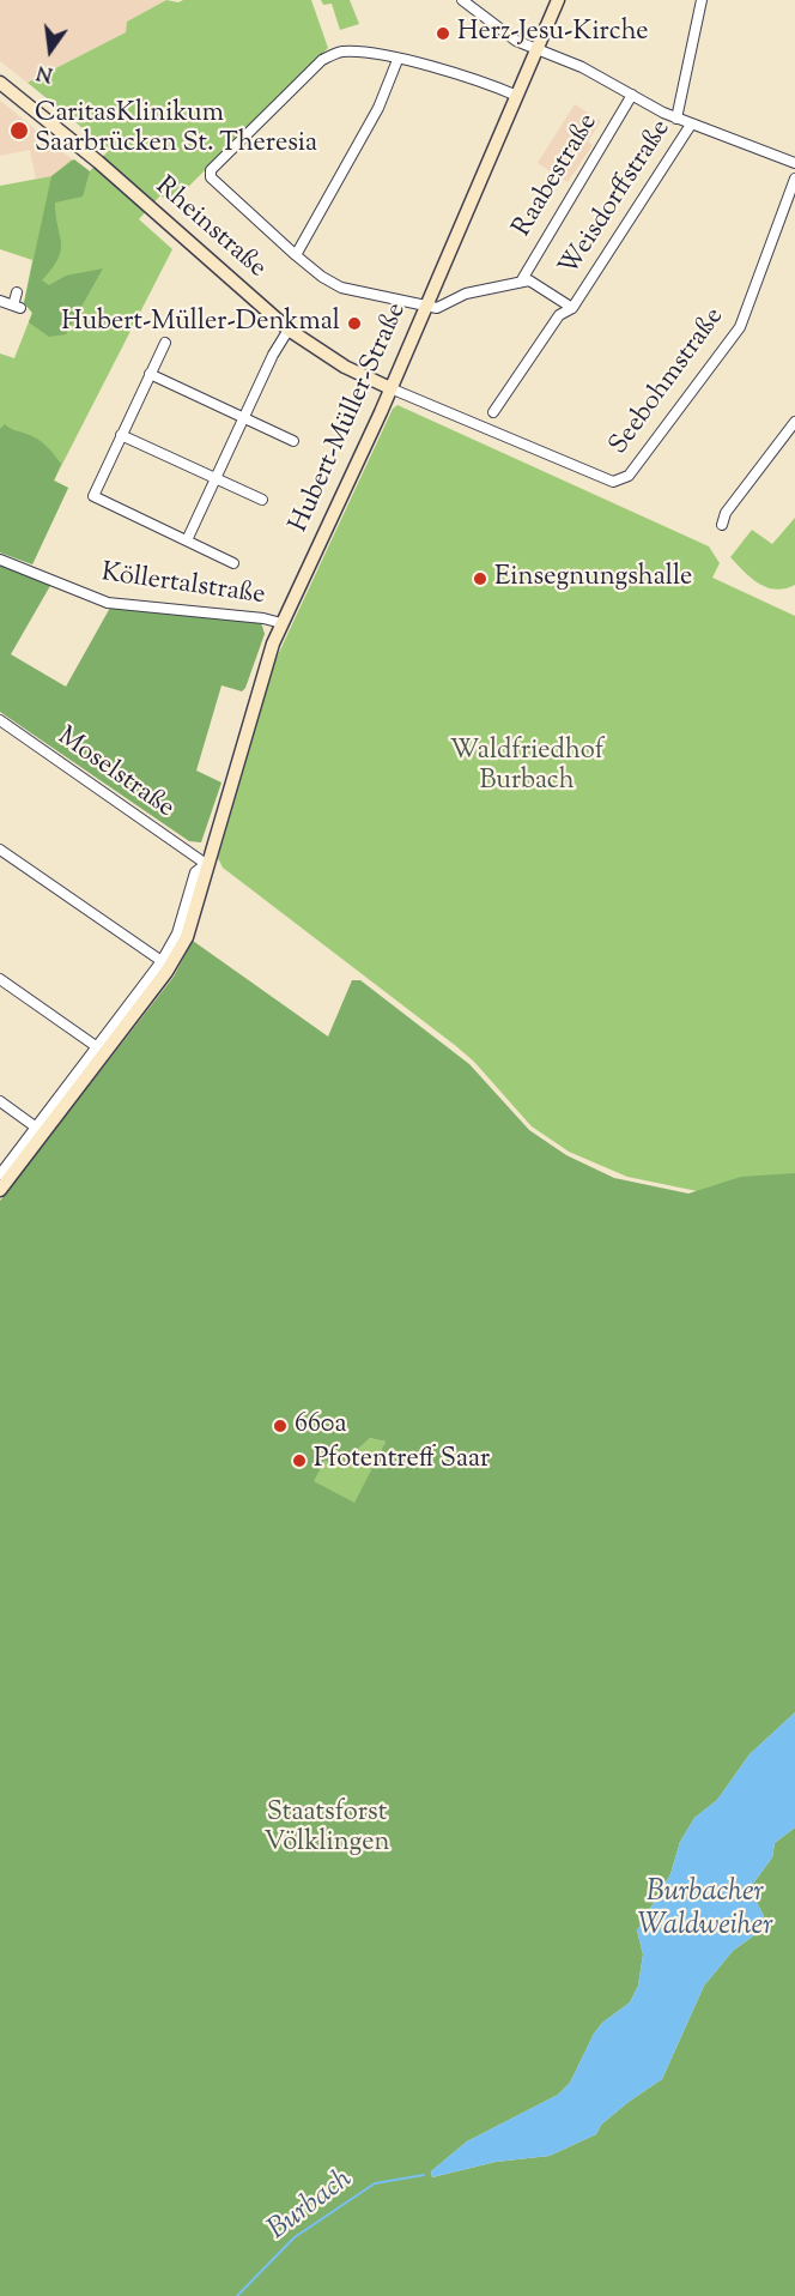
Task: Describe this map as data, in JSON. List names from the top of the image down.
{
  "streets": {
    "main road": ["Rheinstraße", "Hubert-Müller-Straße"],
    "street": [
      "Raabestraße",
      "Weisdorffstraße",
      "Seebohmstraße",
      "Köllertalstraße",
      "Moselstraße"
    ]
  },
  "crossings": [
    ["Raabestraße", "Weisdorffstraße"],
    ["Weisdorffstraße", "Hubert-Müller-Straße"],
    ["Rheinstraße", "Seebohmstraße"],
    ["Rheinstraße", "Hubert-Müller-Straße"],
    ["Seebohmstraße", "Hubert-Müller-Straße"],
    ["Hubert-Müller-Straße", "Köllertalstraße"],
    ["Hubert-Müller-Straße", "Moselstraße"]
  ],
  "water": ["Burbacher Waldweiher", "Burbach"],
  "parks": ["Waldfriedhof Burbach", "Staatsforst Völklingen"],
  "places": [
    "Herz-Jesu-Kirche",
    "CaritasKlinikum Saarbrücken St. Theresia",
    "Hubert-Müller-Denkmal",
    "Einsegnungshalle",
    "660a",
    "Pfotentreff Saar"
  ],
  "north": "bottom"
}
